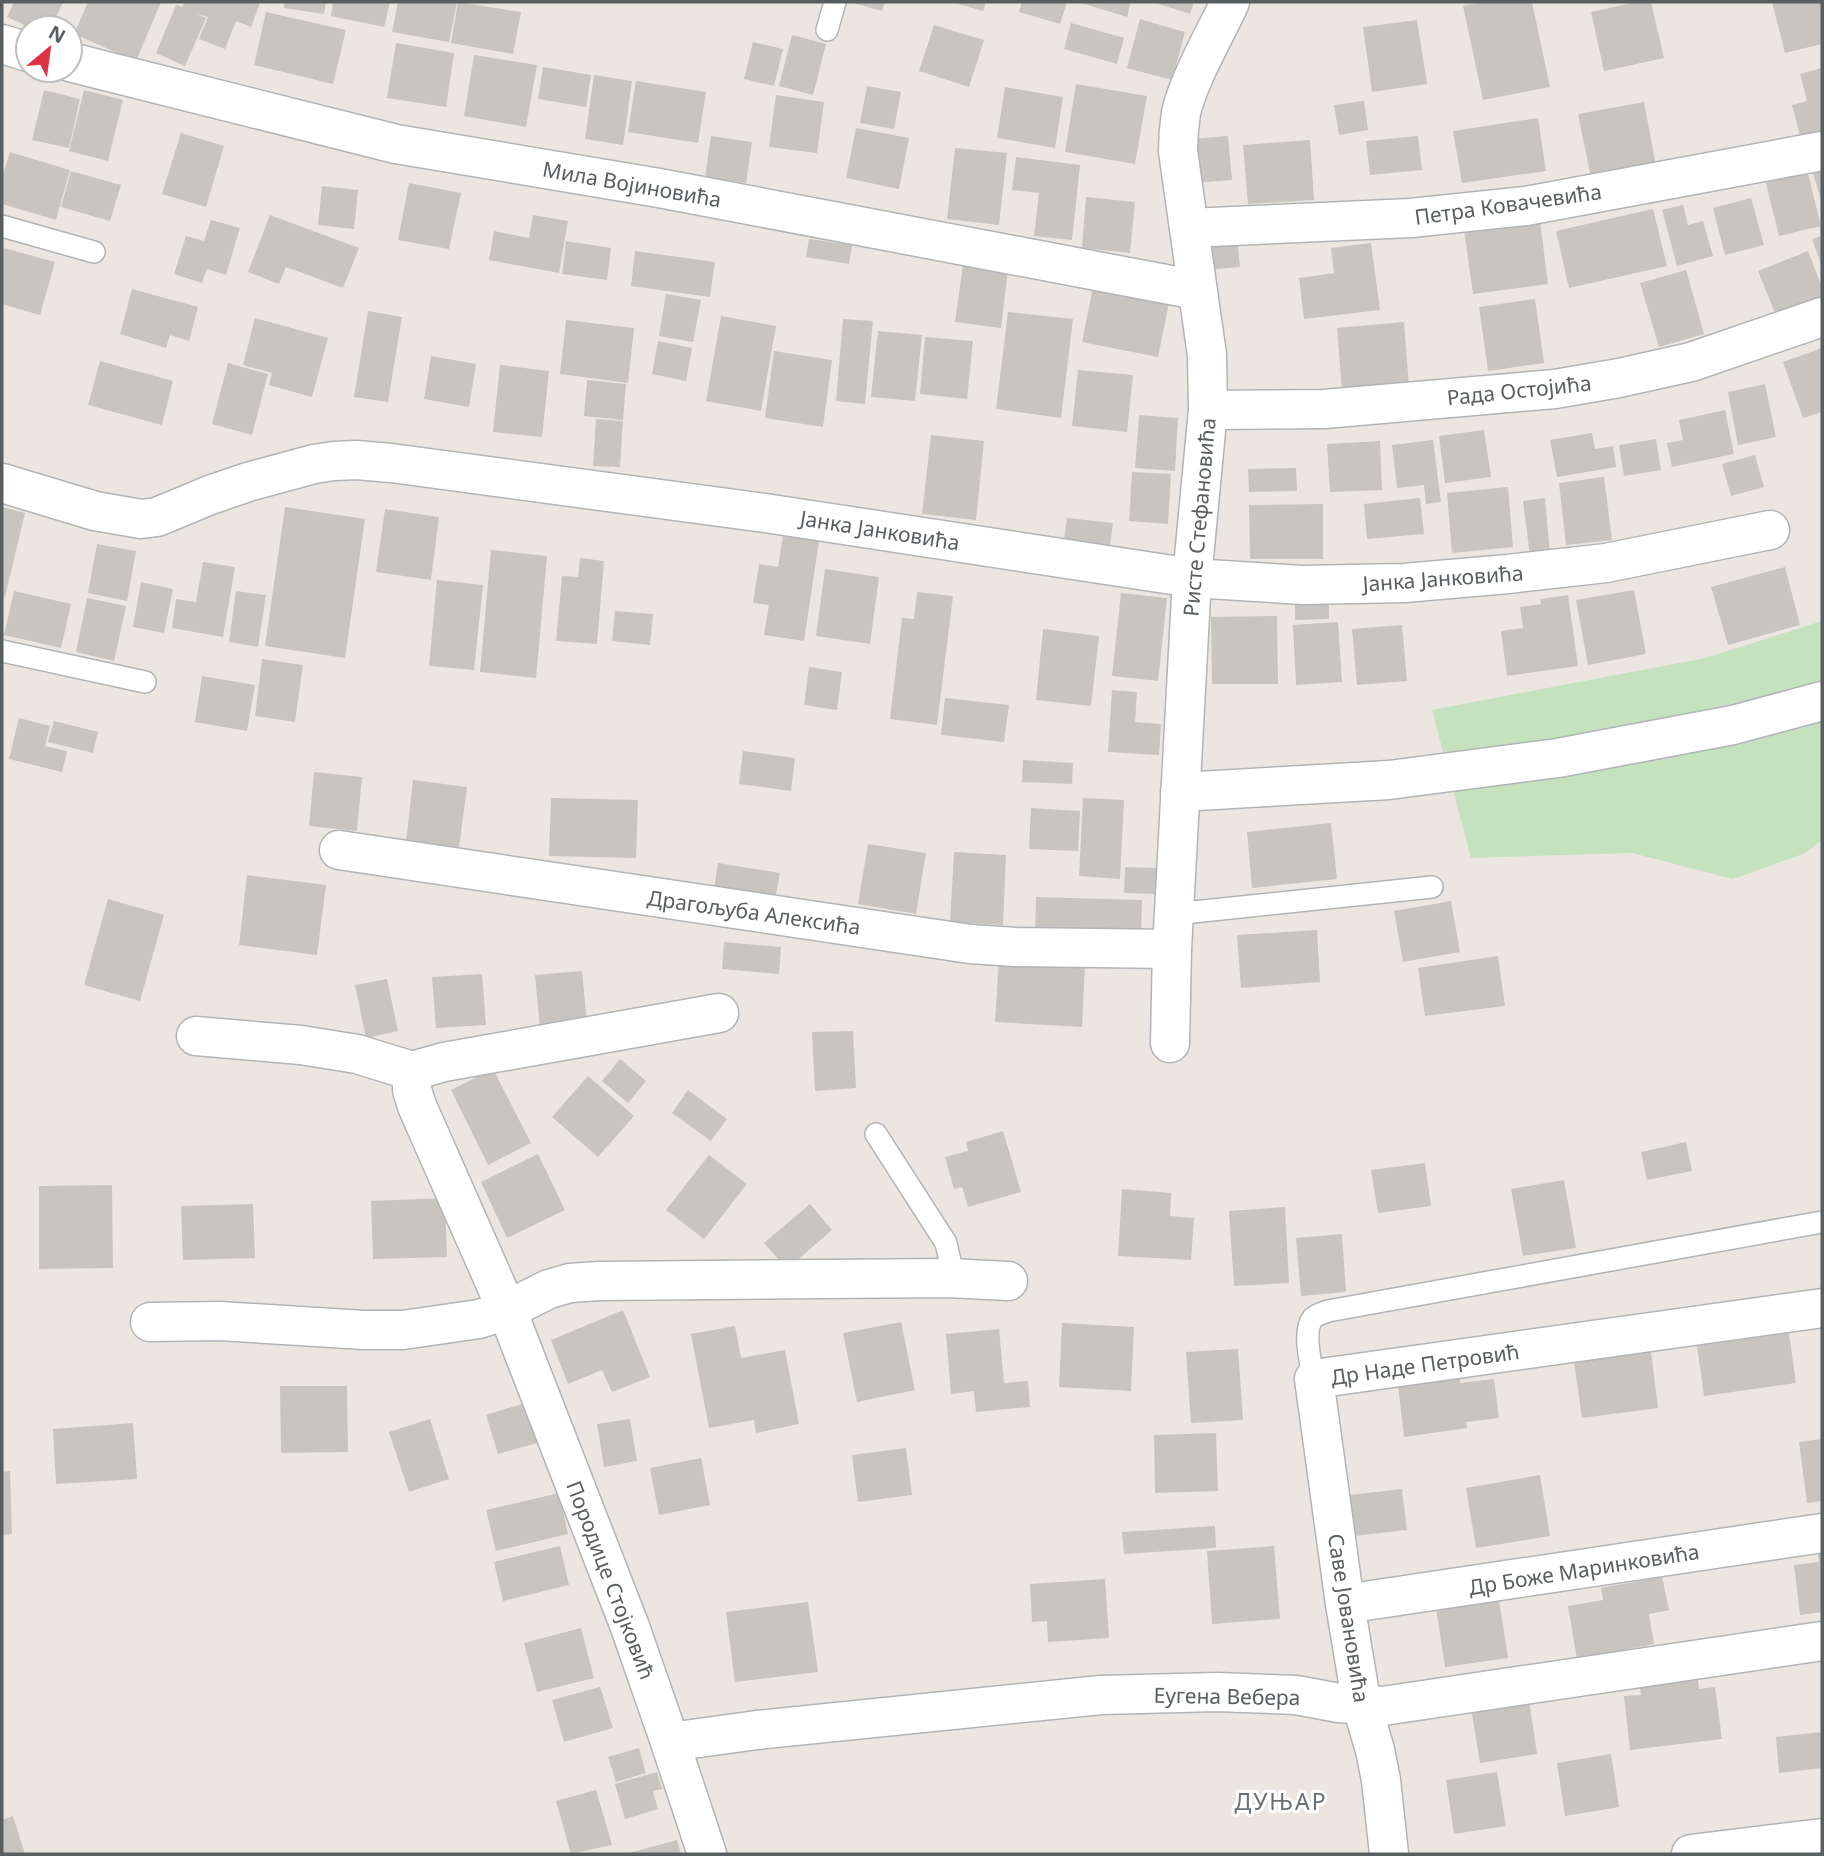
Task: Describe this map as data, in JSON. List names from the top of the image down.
{
  "streets": {
    "street": [
      "Мила Војиновића",
      "Петра Ковачевића",
      "Рада Остојића",
      "Ристе Стефановића",
      "Јанка Јанковића",
      "Драгољуба Алексића",
      "Др Наде Петровић",
      "Др Боже Маринковића",
      "Породице Стојковић",
      "Саве Јовановића",
      "Еугена Вебера"
    ]
  },
  "crossings": [
    ["Мила Војиновића", "Ристе Стефановића"],
    ["Петра Ковачевића", "Ристе Стефановића"],
    ["Рада Остојића", "Ристе Стефановића"],
    ["Ристе Стефановића", "Јанка Јанковића"],
    ["Ристе Стефановића", "Драгољуба Алексића"],
    ["Др Наде Петровић", "Саве Јовановића"],
    ["Др Боже Маринковића", "Саве Јовановића"],
    ["Породице Стојковић", "Еугена Вебера"],
    ["Саве Јовановића", "Еугена Вебера"]
  ],
  "districts": ["ДУЊАР"],
  "north": "top right"
}
